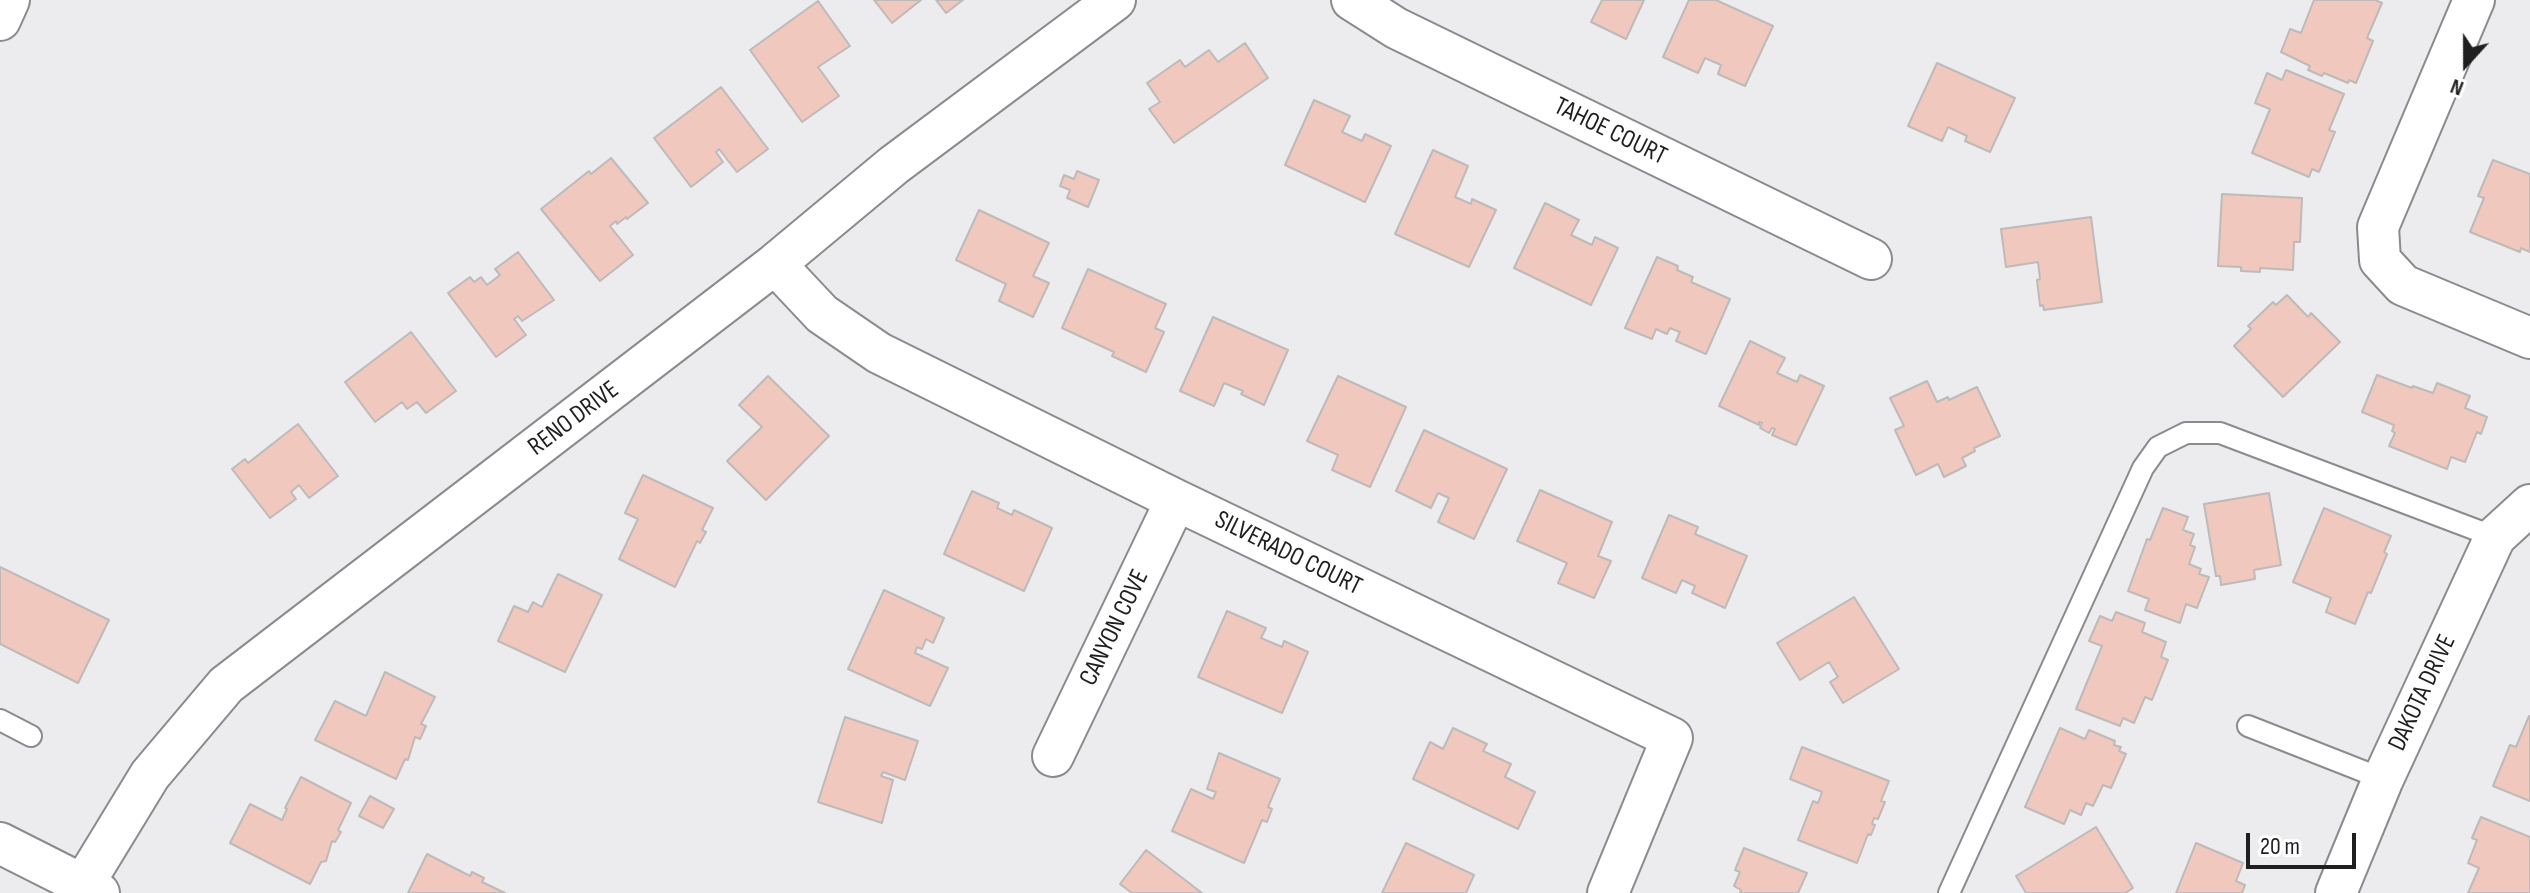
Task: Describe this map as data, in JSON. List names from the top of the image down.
{
  "streets": {
    "street": [
      "TAHOE COURT",
      "RENO DRIVE",
      "SILVERADO COURT",
      "CANYON COVE",
      "DAKOTA DRIVE"
    ]
  },
  "crossings": [
    ["RENO DRIVE", "SILVERADO COURT"],
    ["SILVERADO COURT", "CANYON COVE"]
  ],
  "scale_bar": "20 m",
  "north": "bottom"
}
